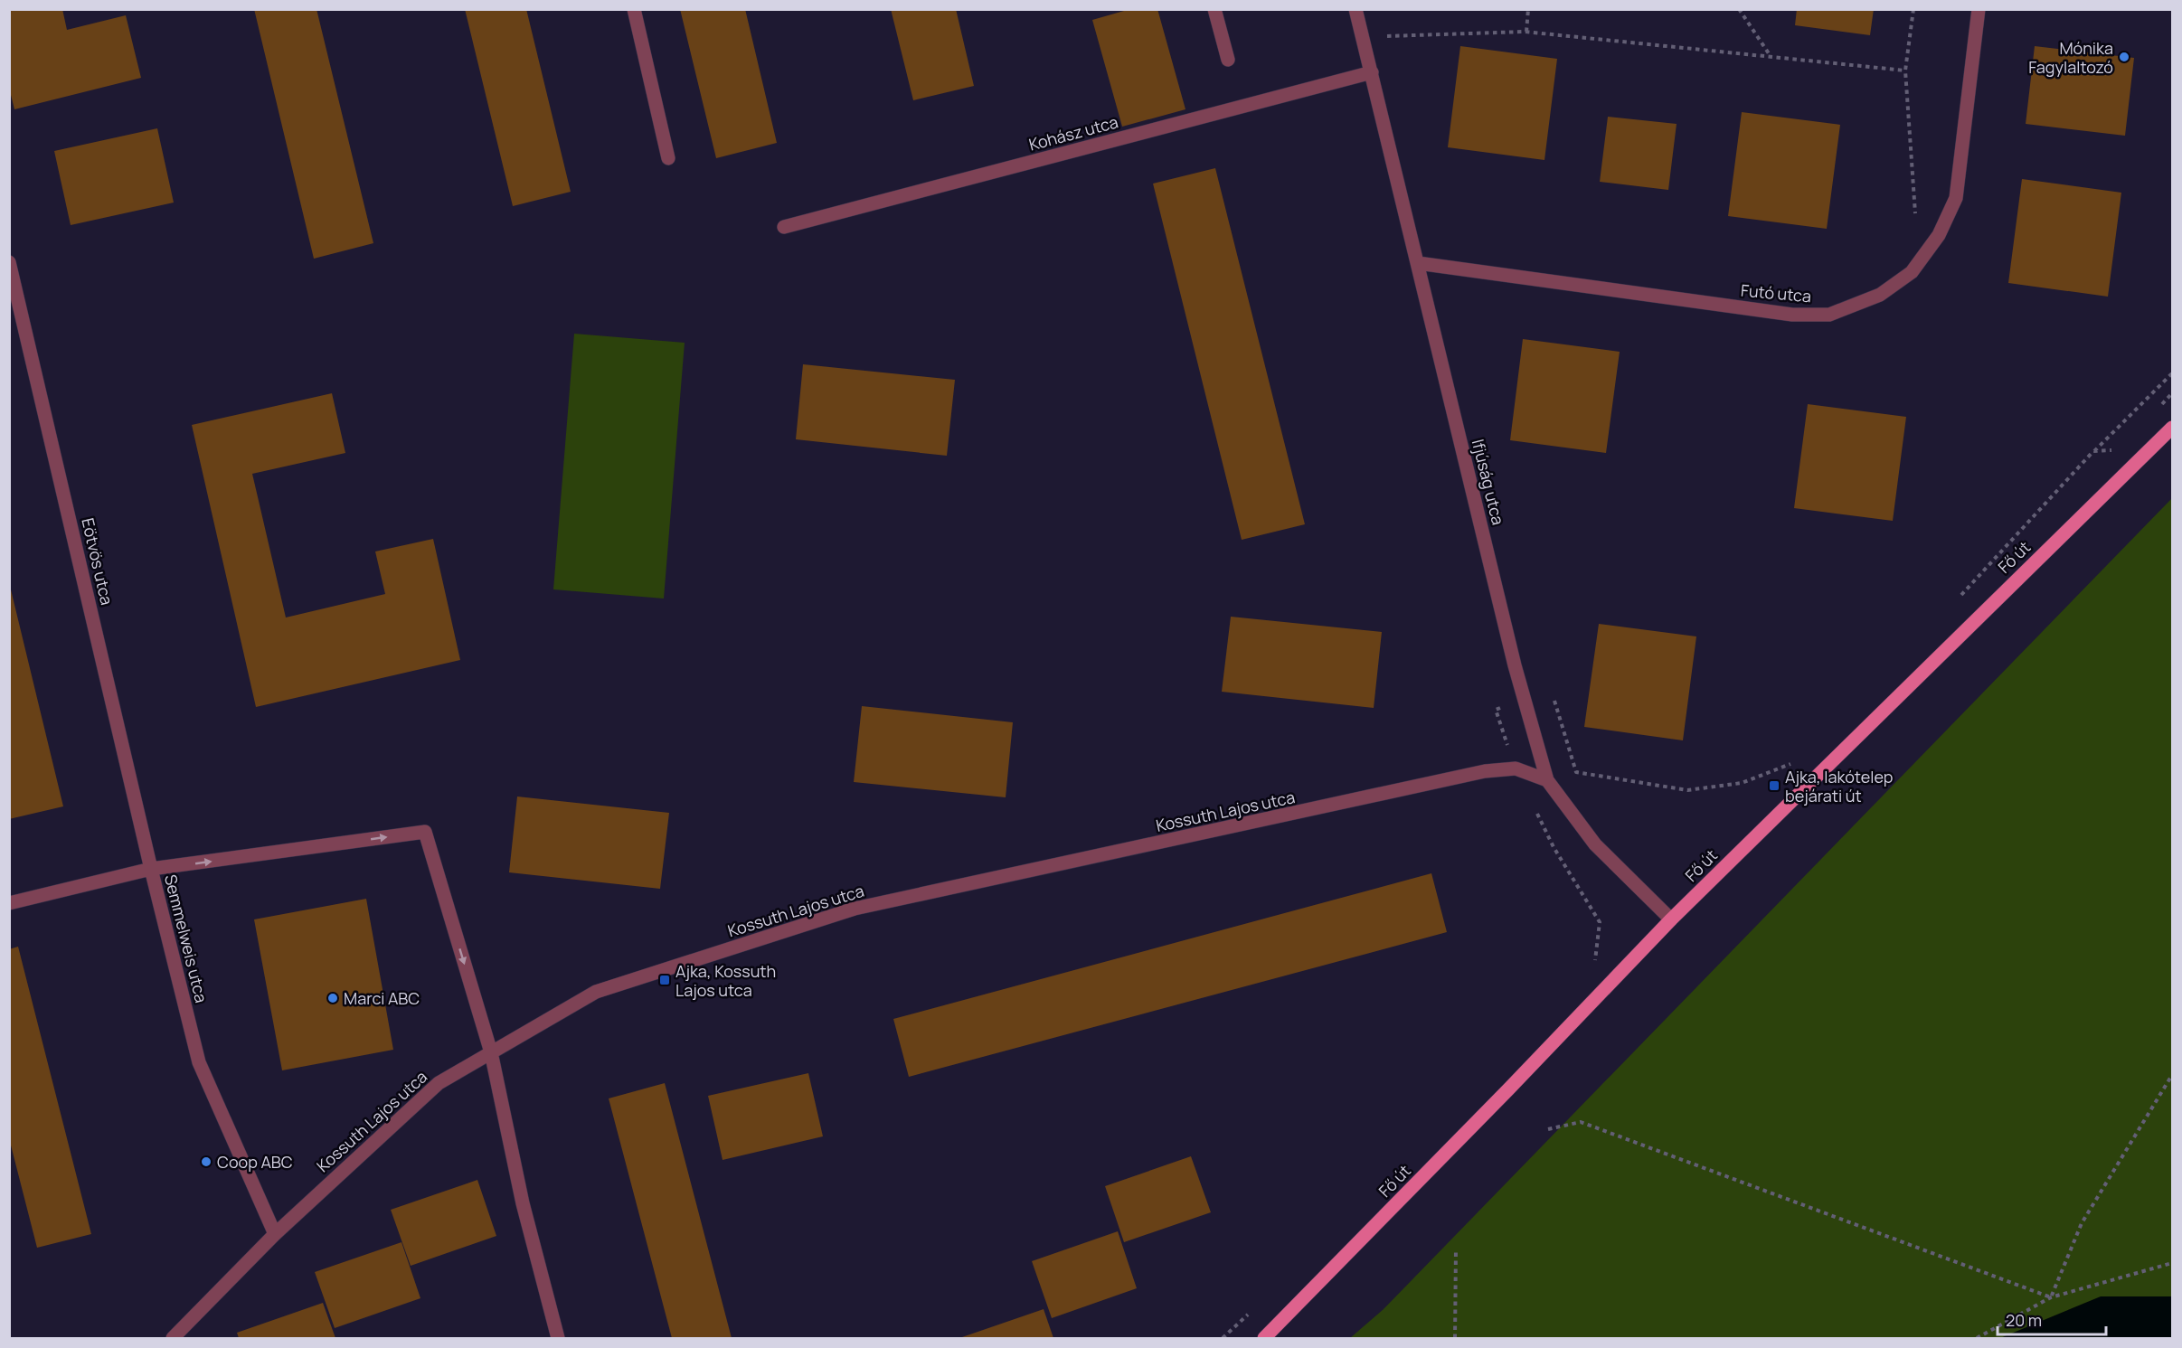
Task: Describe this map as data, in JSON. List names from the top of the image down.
{
  "streets": {
    "main road": ["Fő út"],
    "street": [
      "Kohász utca",
      "Futó utca",
      "Ifjúság utca",
      "Eötvös utca",
      "Kossuth Lajos utca",
      "Semmelweis utca"
    ]
  },
  "crossings": [
    ["Kohász utca", "Ifjúság utca"],
    ["Futó utca", "Ifjúság utca"],
    ["Ifjúság utca", "Fő út"],
    ["Ifjúság utca", "Kossuth Lajos utca"],
    ["Eötvös utca", "Semmelweis utca"],
    ["Kossuth Lajos utca", "Semmelweis utca"]
  ],
  "places": {
    "other": ["Mónika Fagylaltozó", "Marci ABC", "Coop ABC"],
    "transit": ["Ajka, lakótelep bejárati út", "Ajka, Kossuth Lajos utca"]
  },
  "scale_bar": "20 m"
}
